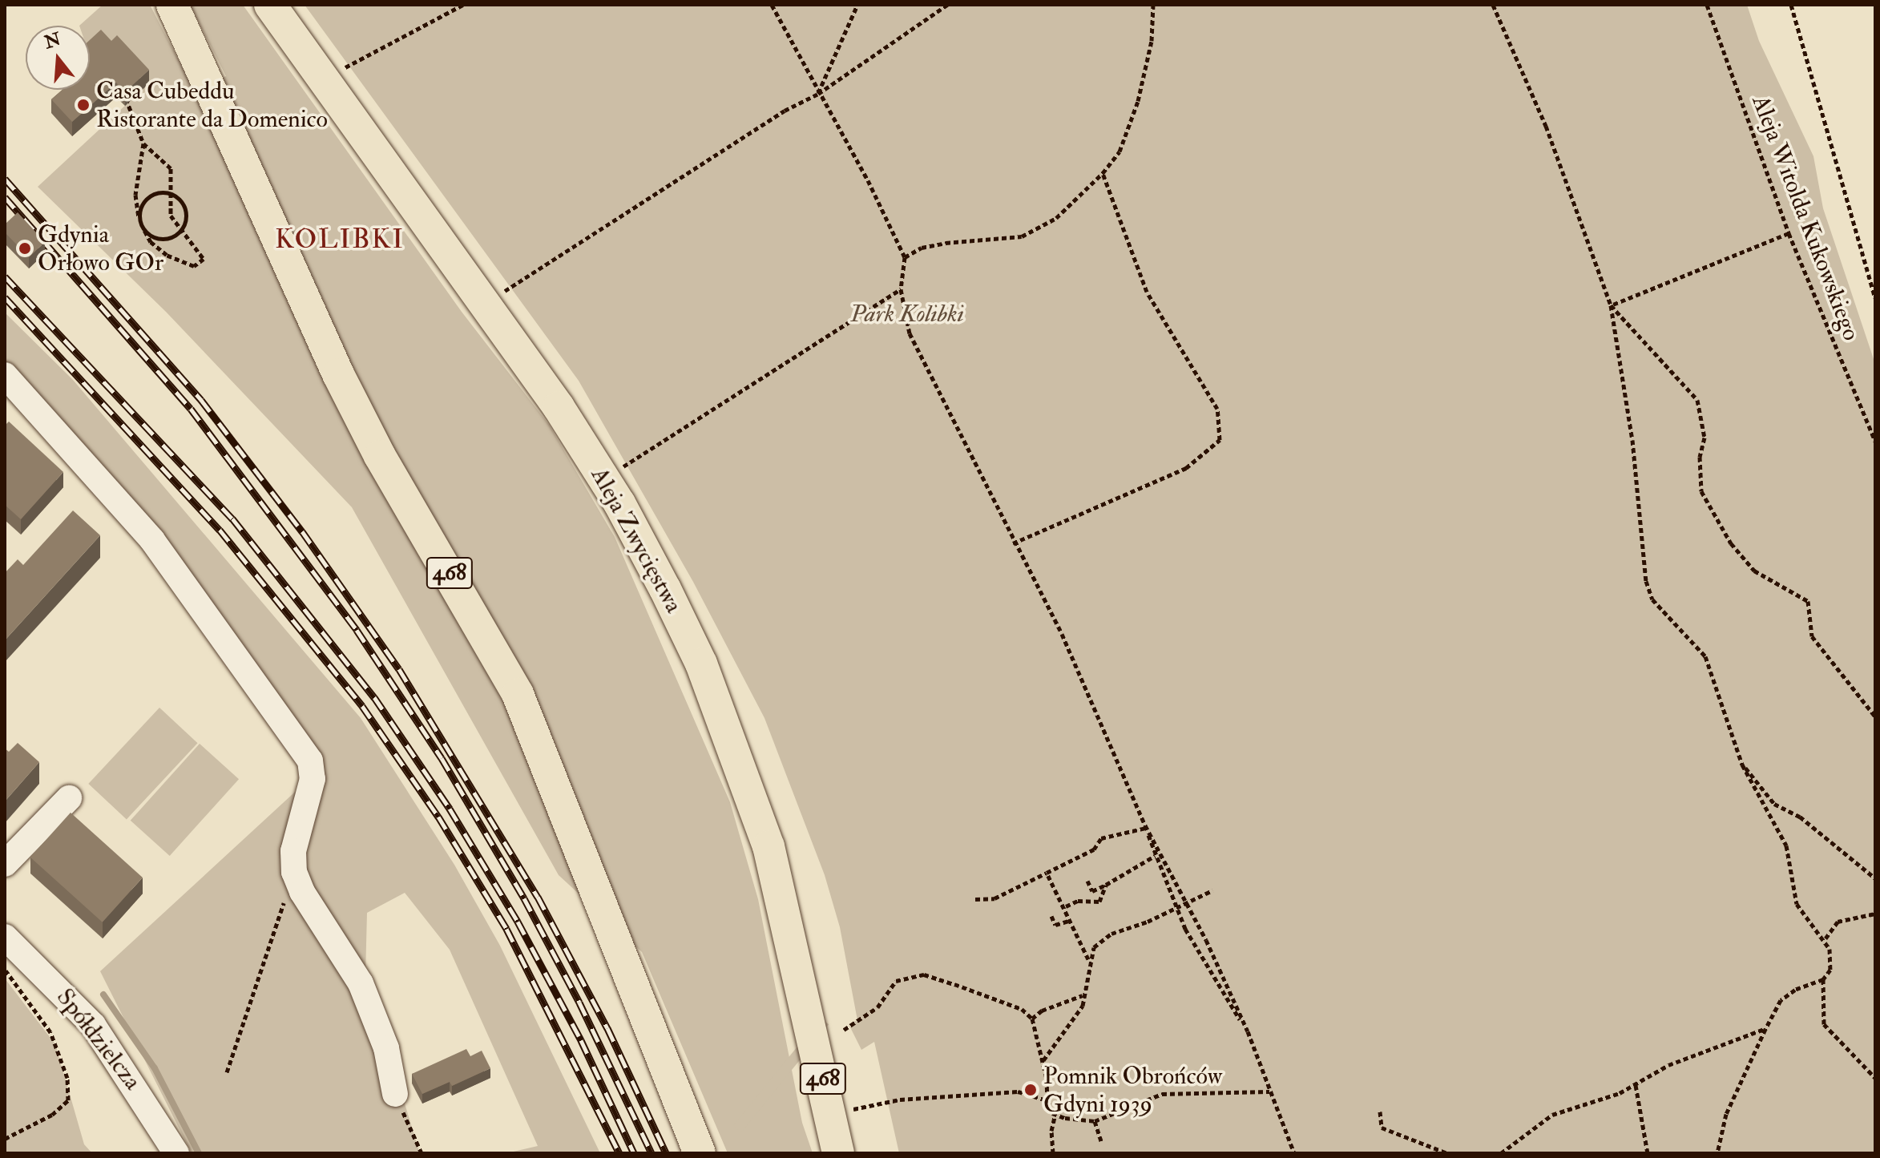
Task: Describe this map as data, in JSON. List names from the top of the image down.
{
  "streets": {
    "main road": ["Aleja Zwycięstwa", "468"],
    "street": ["Spółdzielcza"],
    "path": ["Aleja Witolda Kukowskiego"]
  },
  "districts": ["KOLIBKI"],
  "parks": ["Park Kolibki"],
  "places": ["Casa Cubeddu Ristorante da Domenico", "Gdynia Orłowo GOr", "Pomnik Obrońców Gdyni 1939"],
  "north": "top"
}
